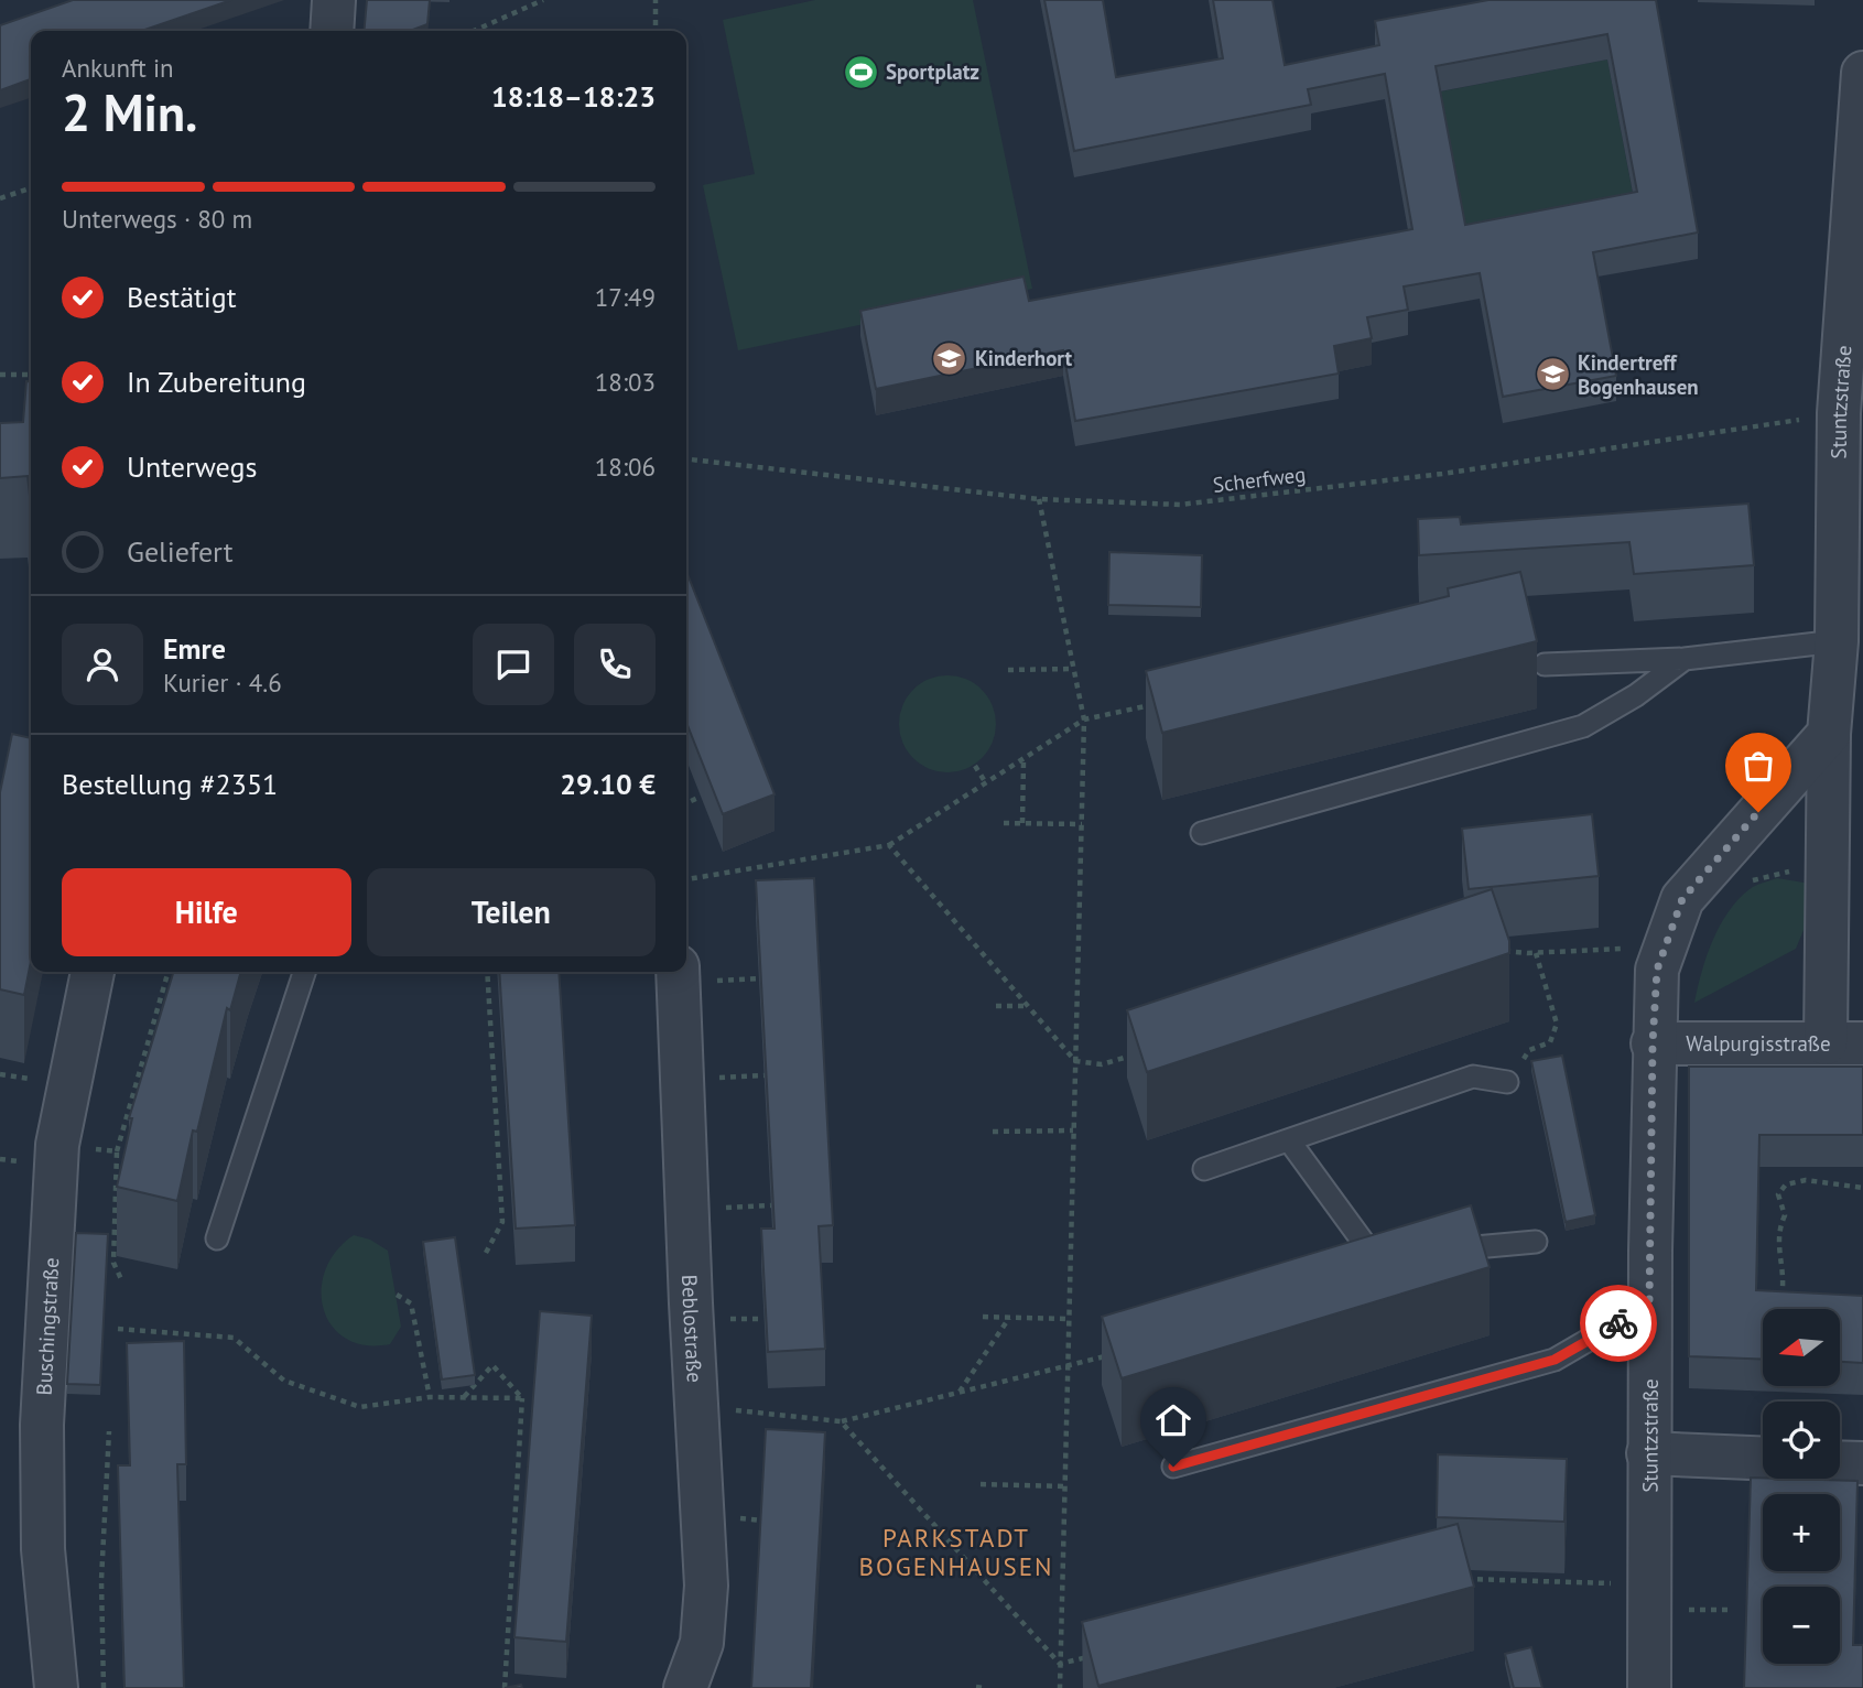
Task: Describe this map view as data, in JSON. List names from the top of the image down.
{
  "streets": {
    "street": [
      "Stuntzstraße",
      "Walpurgisstraße",
      "Buschingstraße",
      "Beblostraße"
    ],
    "path": ["Scherfweg"]
  },
  "crossings": [
    ["Stuntzstraße", "Scherfweg"],
    ["Stuntzstraße", "Walpurgisstraße"]
  ],
  "districts": ["PARKSTADT BOGENHAUSEN"],
  "places": {
    "sports": ["Sportplatz"],
    "school or university": ["Kinderhort", "Kindertreff Bogenhausen"]
  },
  "north": "left",
  "page": {
    "heading": ["2 Min.", "Ankunft in", "18:18–18:23"],
    "panel": [
      "Emre",
      "Kurier · 4.6",
      "Bestellung #2351",
      "29.10 €"
    ],
    "bar": "Unterwegs · 80 m",
    "list": [
      ["Bestätigt", "17:49"],
      ["In Zubereitung", "18:03"],
      ["Unterwegs", "18:06"],
      "Geliefert"
    ],
    "buttons": ["Hilfe", "Teilen"],
    "map_buttons": ["+", "−"]
  }
}
